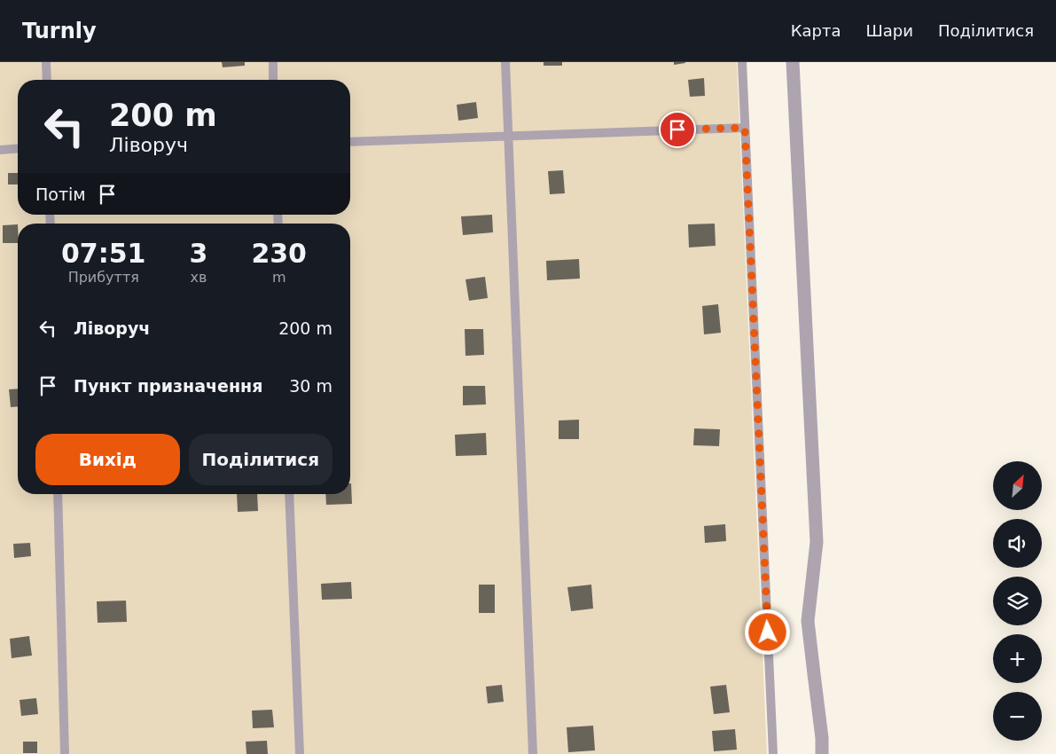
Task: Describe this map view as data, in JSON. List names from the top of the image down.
{
  "north": "top right",
  "page": {
    "header": "Turnly",
    "nav": ["Карта", "Шари", "Поділитися"],
    "turn": ["200 m", "Ліворуч"],
    "then": "Потім",
    "eta": [
      "07:51",
      "Прибуття",
      "3",
      "хв",
      "230",
      "m"
    ],
    "list": [
      {
        "name": "Ліворуч",
        "value": "200 m"
      },
      {
        "name": "Пункт призначення",
        "value": "30 m"
      }
    ],
    "buttons": ["Вихід", "Поділитися"],
    "map_buttons": ["+", "−"]
  }
}
